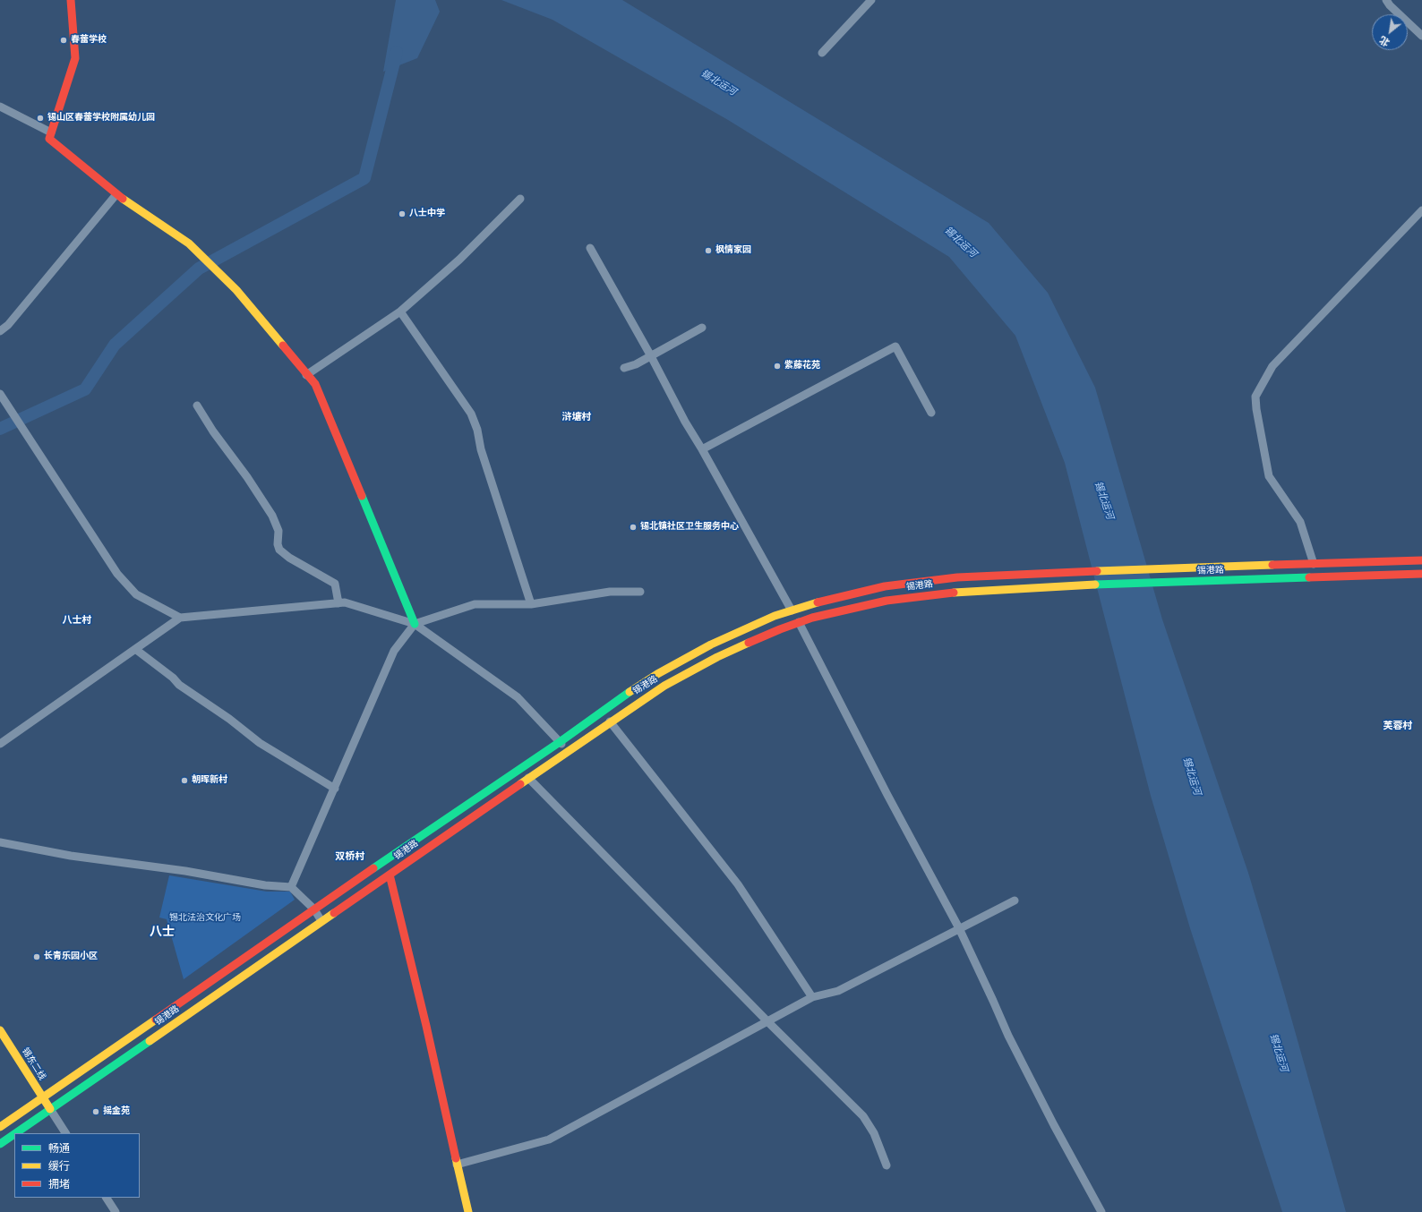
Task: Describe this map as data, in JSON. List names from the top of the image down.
{
  "streets": {
    "main road": ["锡港路", "锡东二线"]
  },
  "crossings": [
    ["锡港路", "锡东二线"]
  ],
  "districts": [
    "浒塘村",
    "八士村",
    "芙蓉村",
    "双桥村",
    "八士"
  ],
  "water": ["锡北运河"],
  "parks": ["锡北法治文化广场"],
  "places": [
    "春蕾学校",
    "锡山区春蕾学校附属幼儿园",
    "八士中学",
    "枫情家园",
    "紫藤花苑",
    "锡北镇社区卫生服务中心",
    "朝晖新村",
    "长青乐园小区",
    "摇金苑"
  ],
  "legend": ["畅通", "缓行", "拥堵"],
  "north": "bottom left"
}
